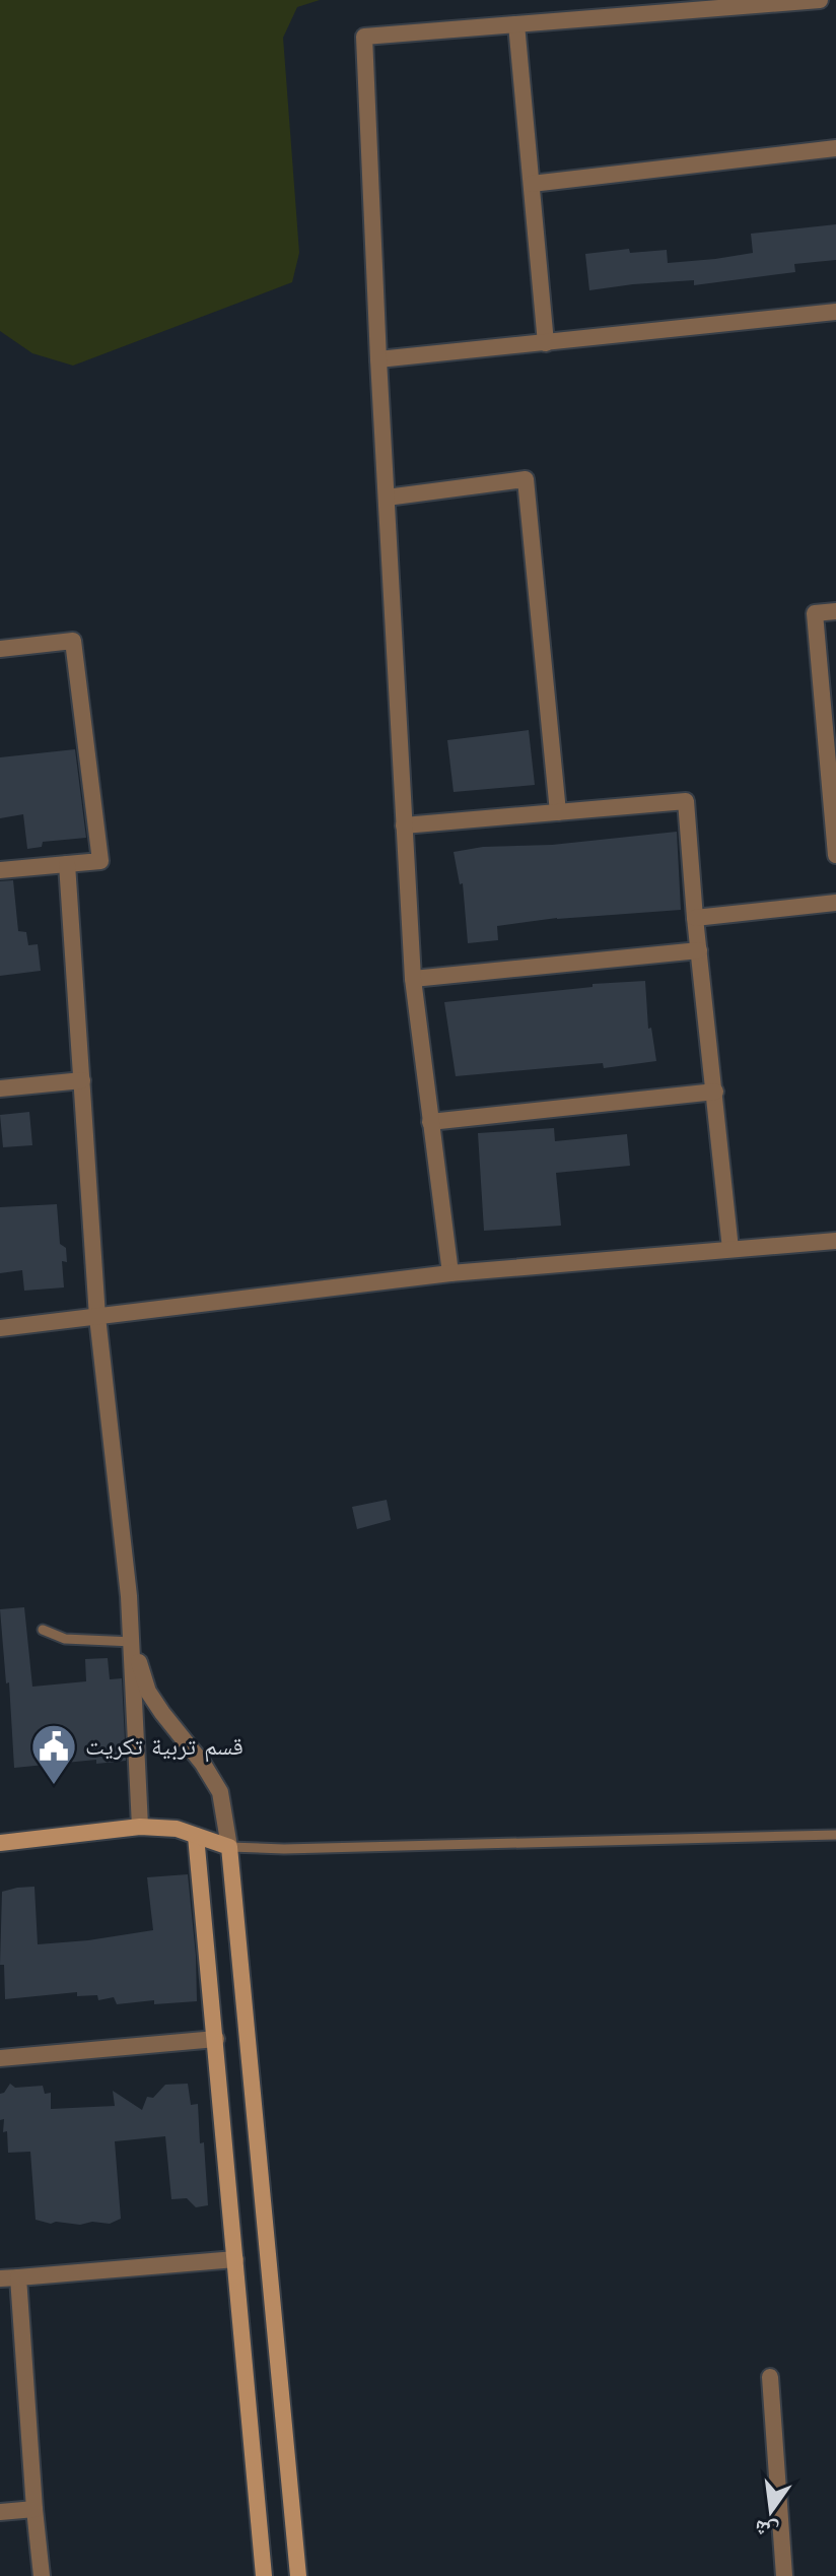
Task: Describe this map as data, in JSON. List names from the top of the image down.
{
  "places": {
    "public building": ["قسم تربية تكريت"]
  },
  "north": "bottom"
}
